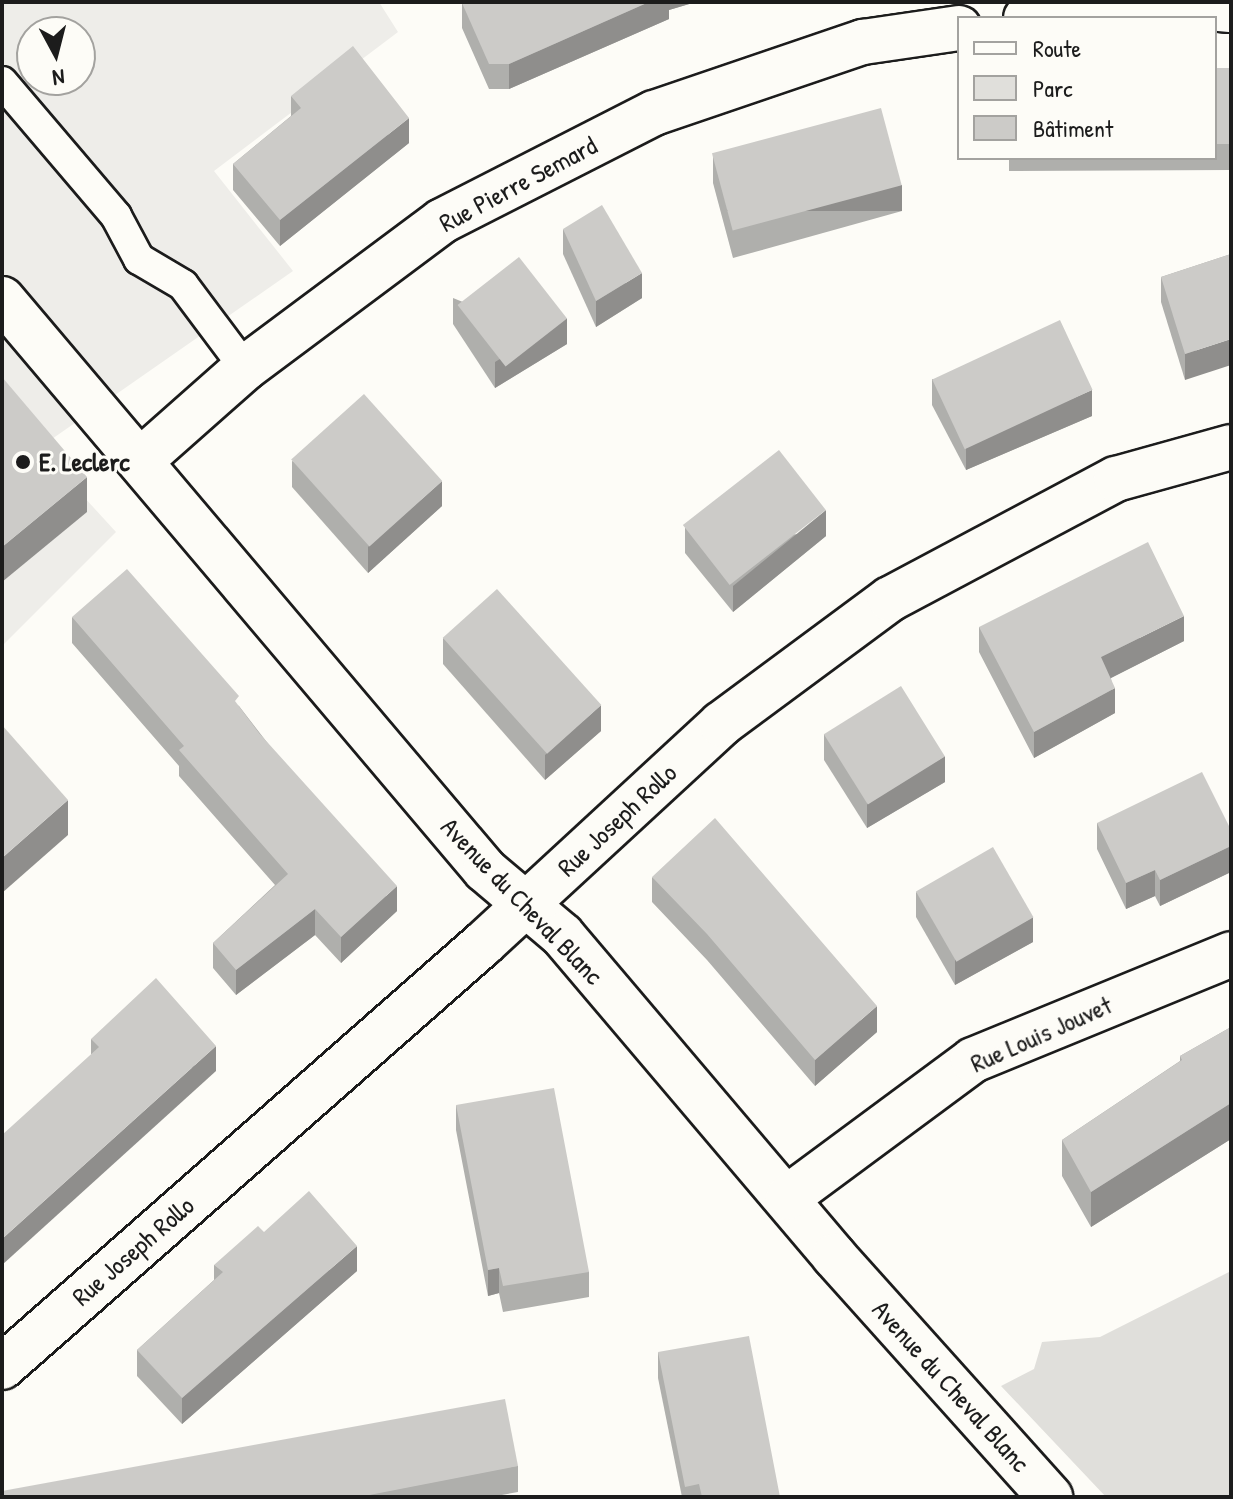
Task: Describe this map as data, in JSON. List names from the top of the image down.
{
  "streets": {
    "street": [
      "Rue Pierre Semard",
      "Rue Joseph Rollo",
      "Avenue du Cheval Blanc",
      "Rue Louis Jouvet"
    ]
  },
  "crossings": [
    ["Rue Pierre Semard", "Avenue du Cheval Blanc"],
    ["Rue Joseph Rollo", "Avenue du Cheval Blanc"],
    ["Avenue du Cheval Blanc", "Rue Louis Jouvet"]
  ],
  "places": ["E. Leclerc"],
  "legend": ["Route", "Parc", "Bâtiment"],
  "north": "bottom"
}
